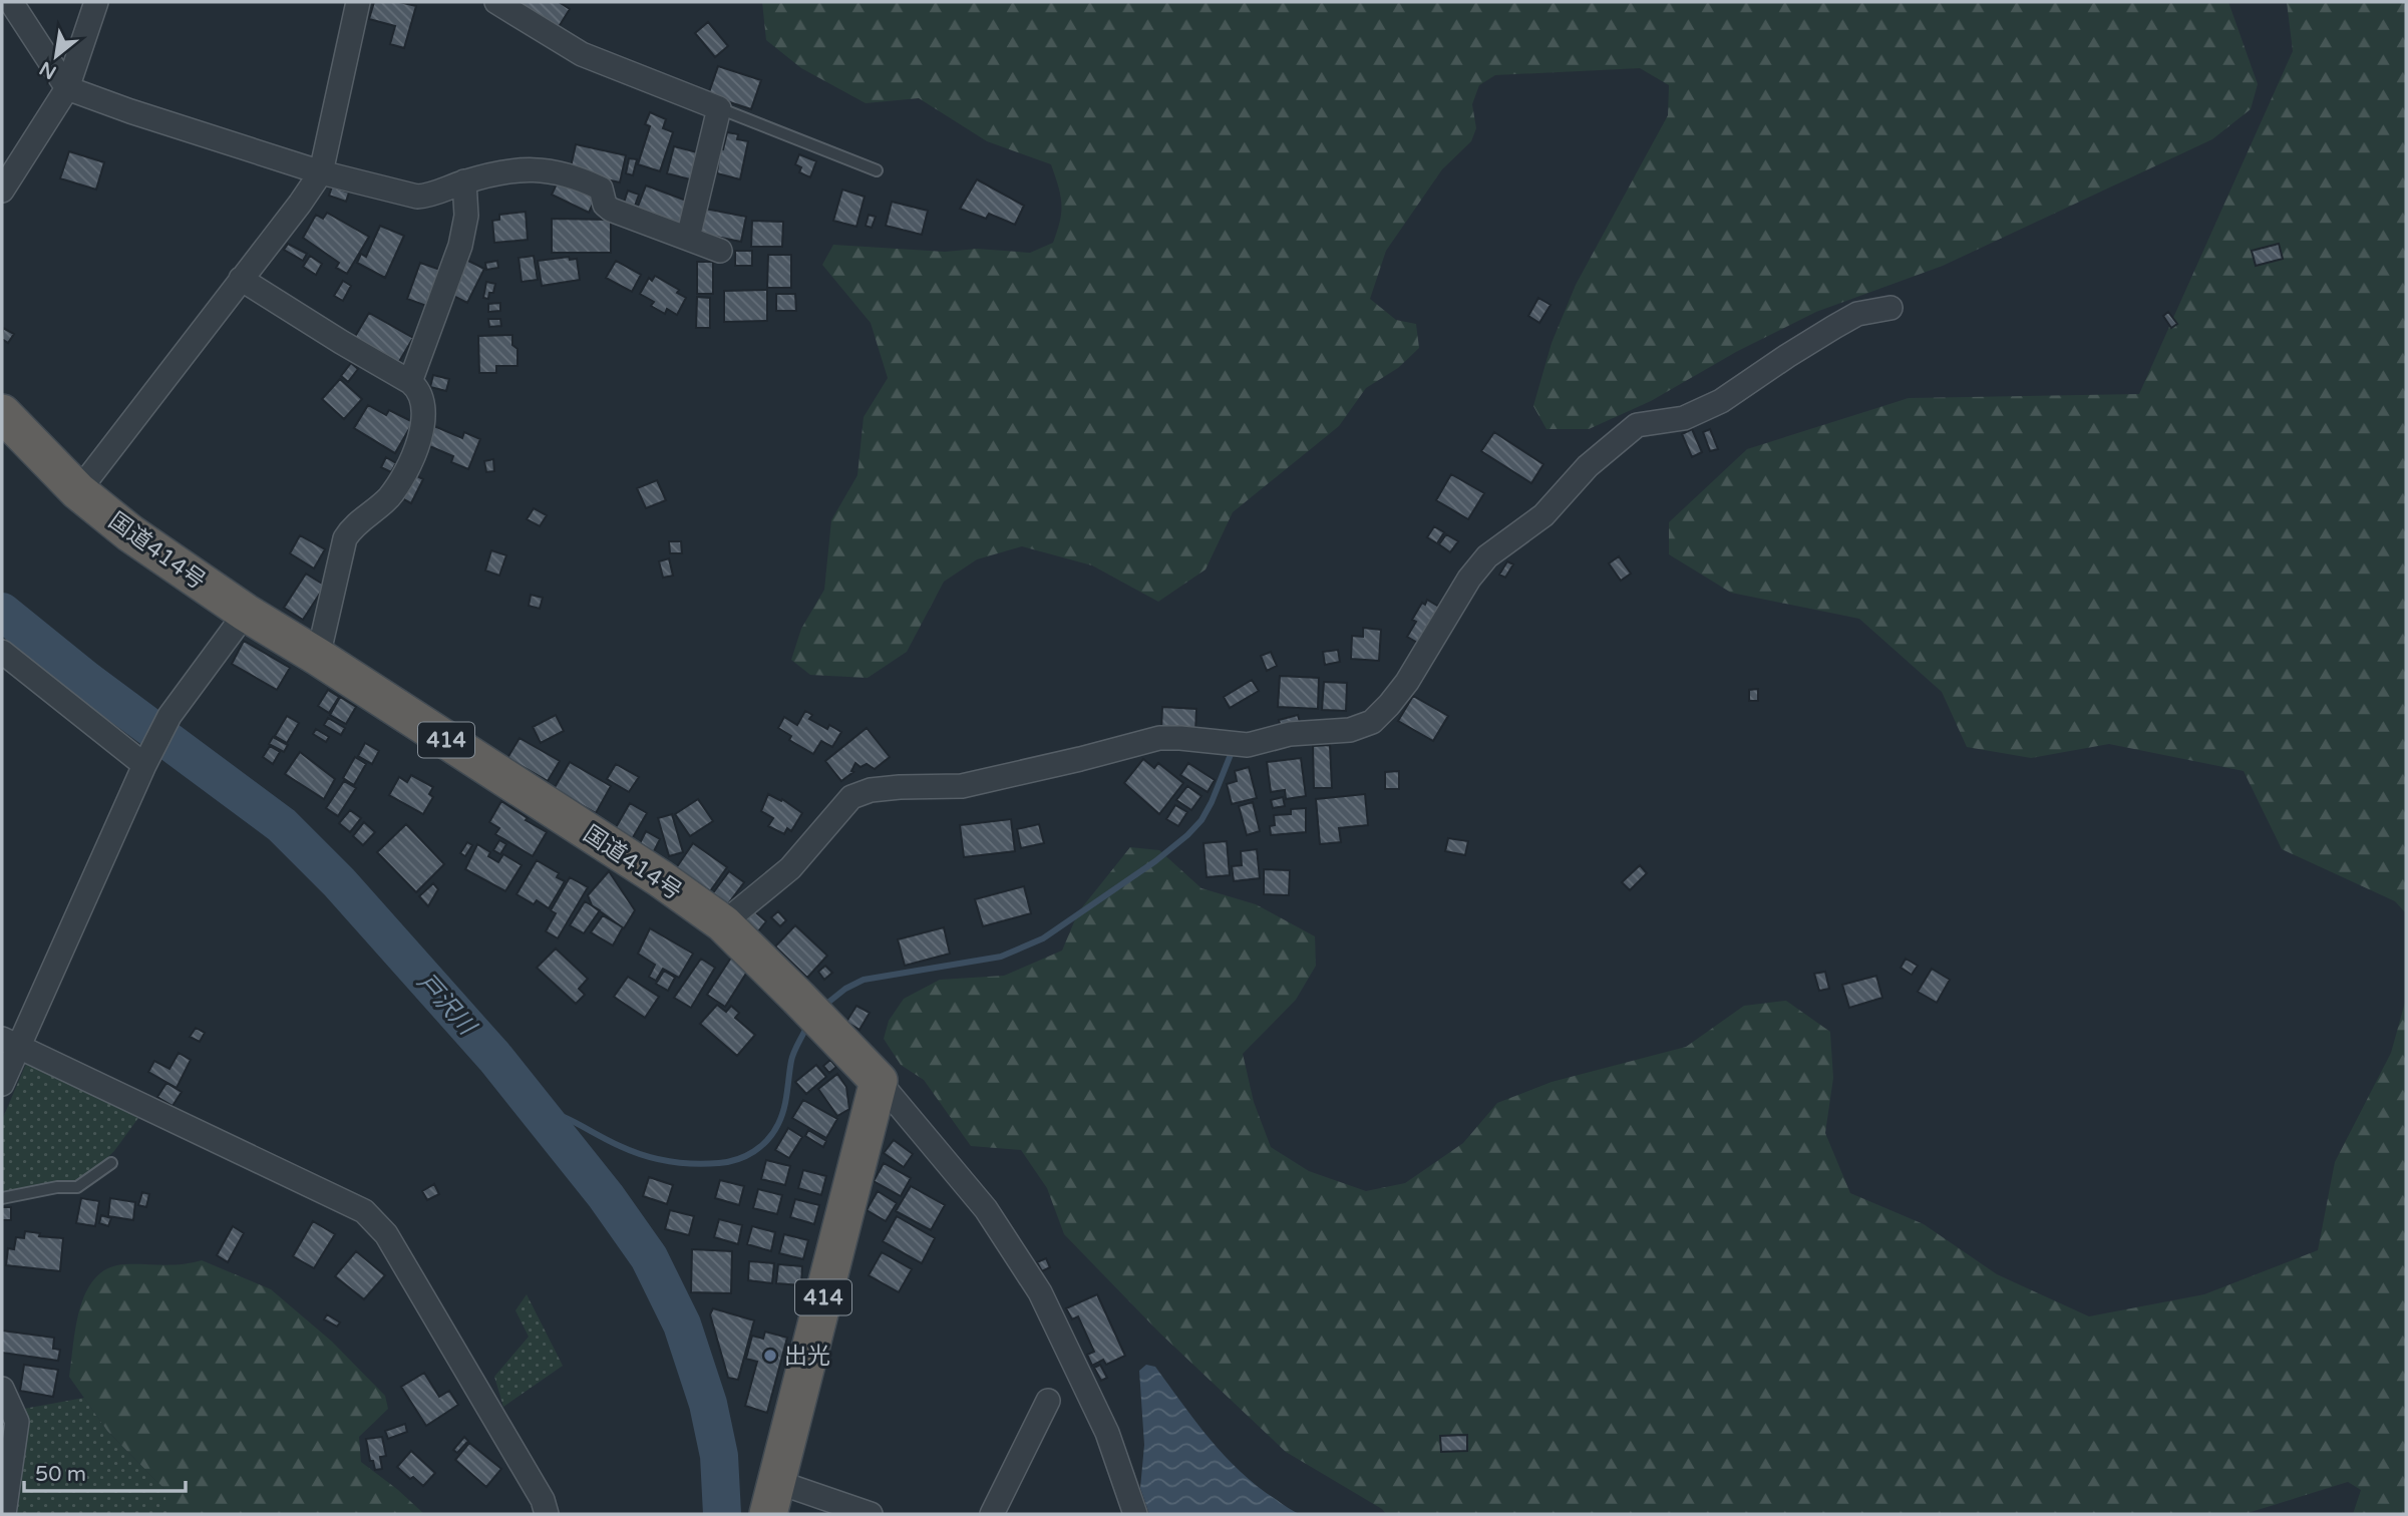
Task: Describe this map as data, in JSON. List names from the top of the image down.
{
  "streets": {
    "highway": ["国道414号", "414"]
  },
  "crossings": [
    ["国道414号", "414"]
  ],
  "water": ["戸沢川"],
  "places": ["出光"],
  "scale_bar": "50 m",
  "north": "bottom left"
}
